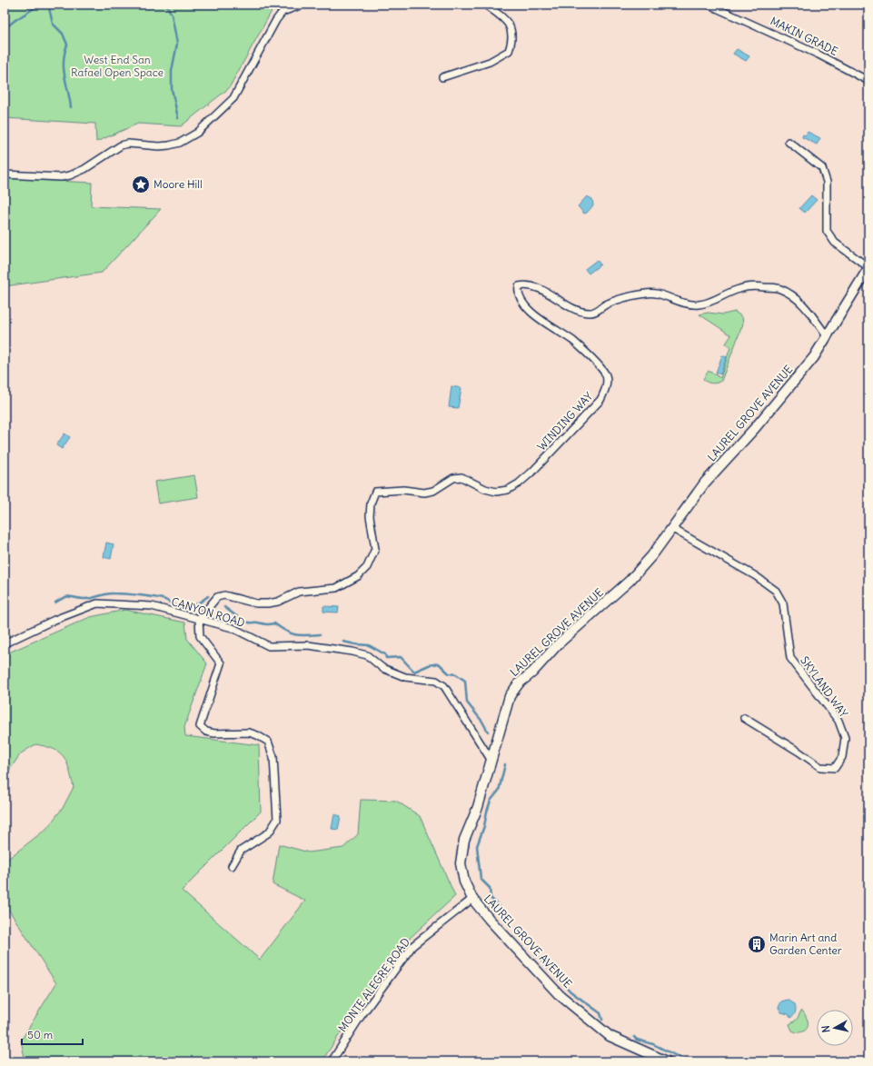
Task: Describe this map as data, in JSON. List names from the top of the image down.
{
  "streets": {
    "street": [
      "MAKIN GRADE",
      "LAUREL GROVE AVENUE",
      "WINDING WAY",
      "CANYON ROAD",
      "SKYLAND WAY",
      "MONTE ALEGRE ROAD"
    ]
  },
  "crossings": [
    ["LAUREL GROVE AVENUE", "WINDING WAY"],
    ["LAUREL GROVE AVENUE", "CANYON ROAD"],
    ["LAUREL GROVE AVENUE", "SKYLAND WAY"],
    ["LAUREL GROVE AVENUE", "MONTE ALEGRE ROAD"],
    ["WINDING WAY", "CANYON ROAD"]
  ],
  "parks": ["West End San Rafael Open Space"],
  "places": {
    "place": ["Moore Hill"],
    "building": ["Marin Art and Garden Center"]
  },
  "scale_bar": "50 m",
  "north": "left"
}
